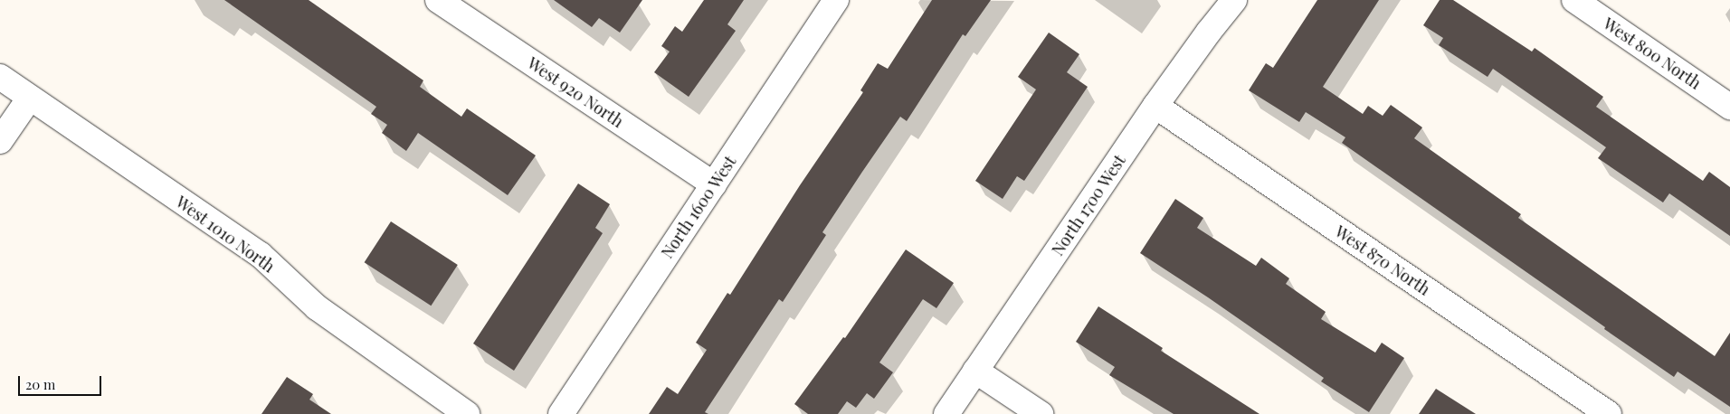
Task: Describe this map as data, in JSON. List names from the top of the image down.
{
  "streets": {
    "street": [
      "West 800 North",
      "West 920 North",
      "North 1700 West",
      "North 1600 West",
      "West 1010 North",
      "West 870 North"
    ]
  },
  "crossings": [
    ["West 920 North", "North 1600 West"],
    ["North 1700 West", "West 870 North"]
  ],
  "scale_bar": "20 m"
}
